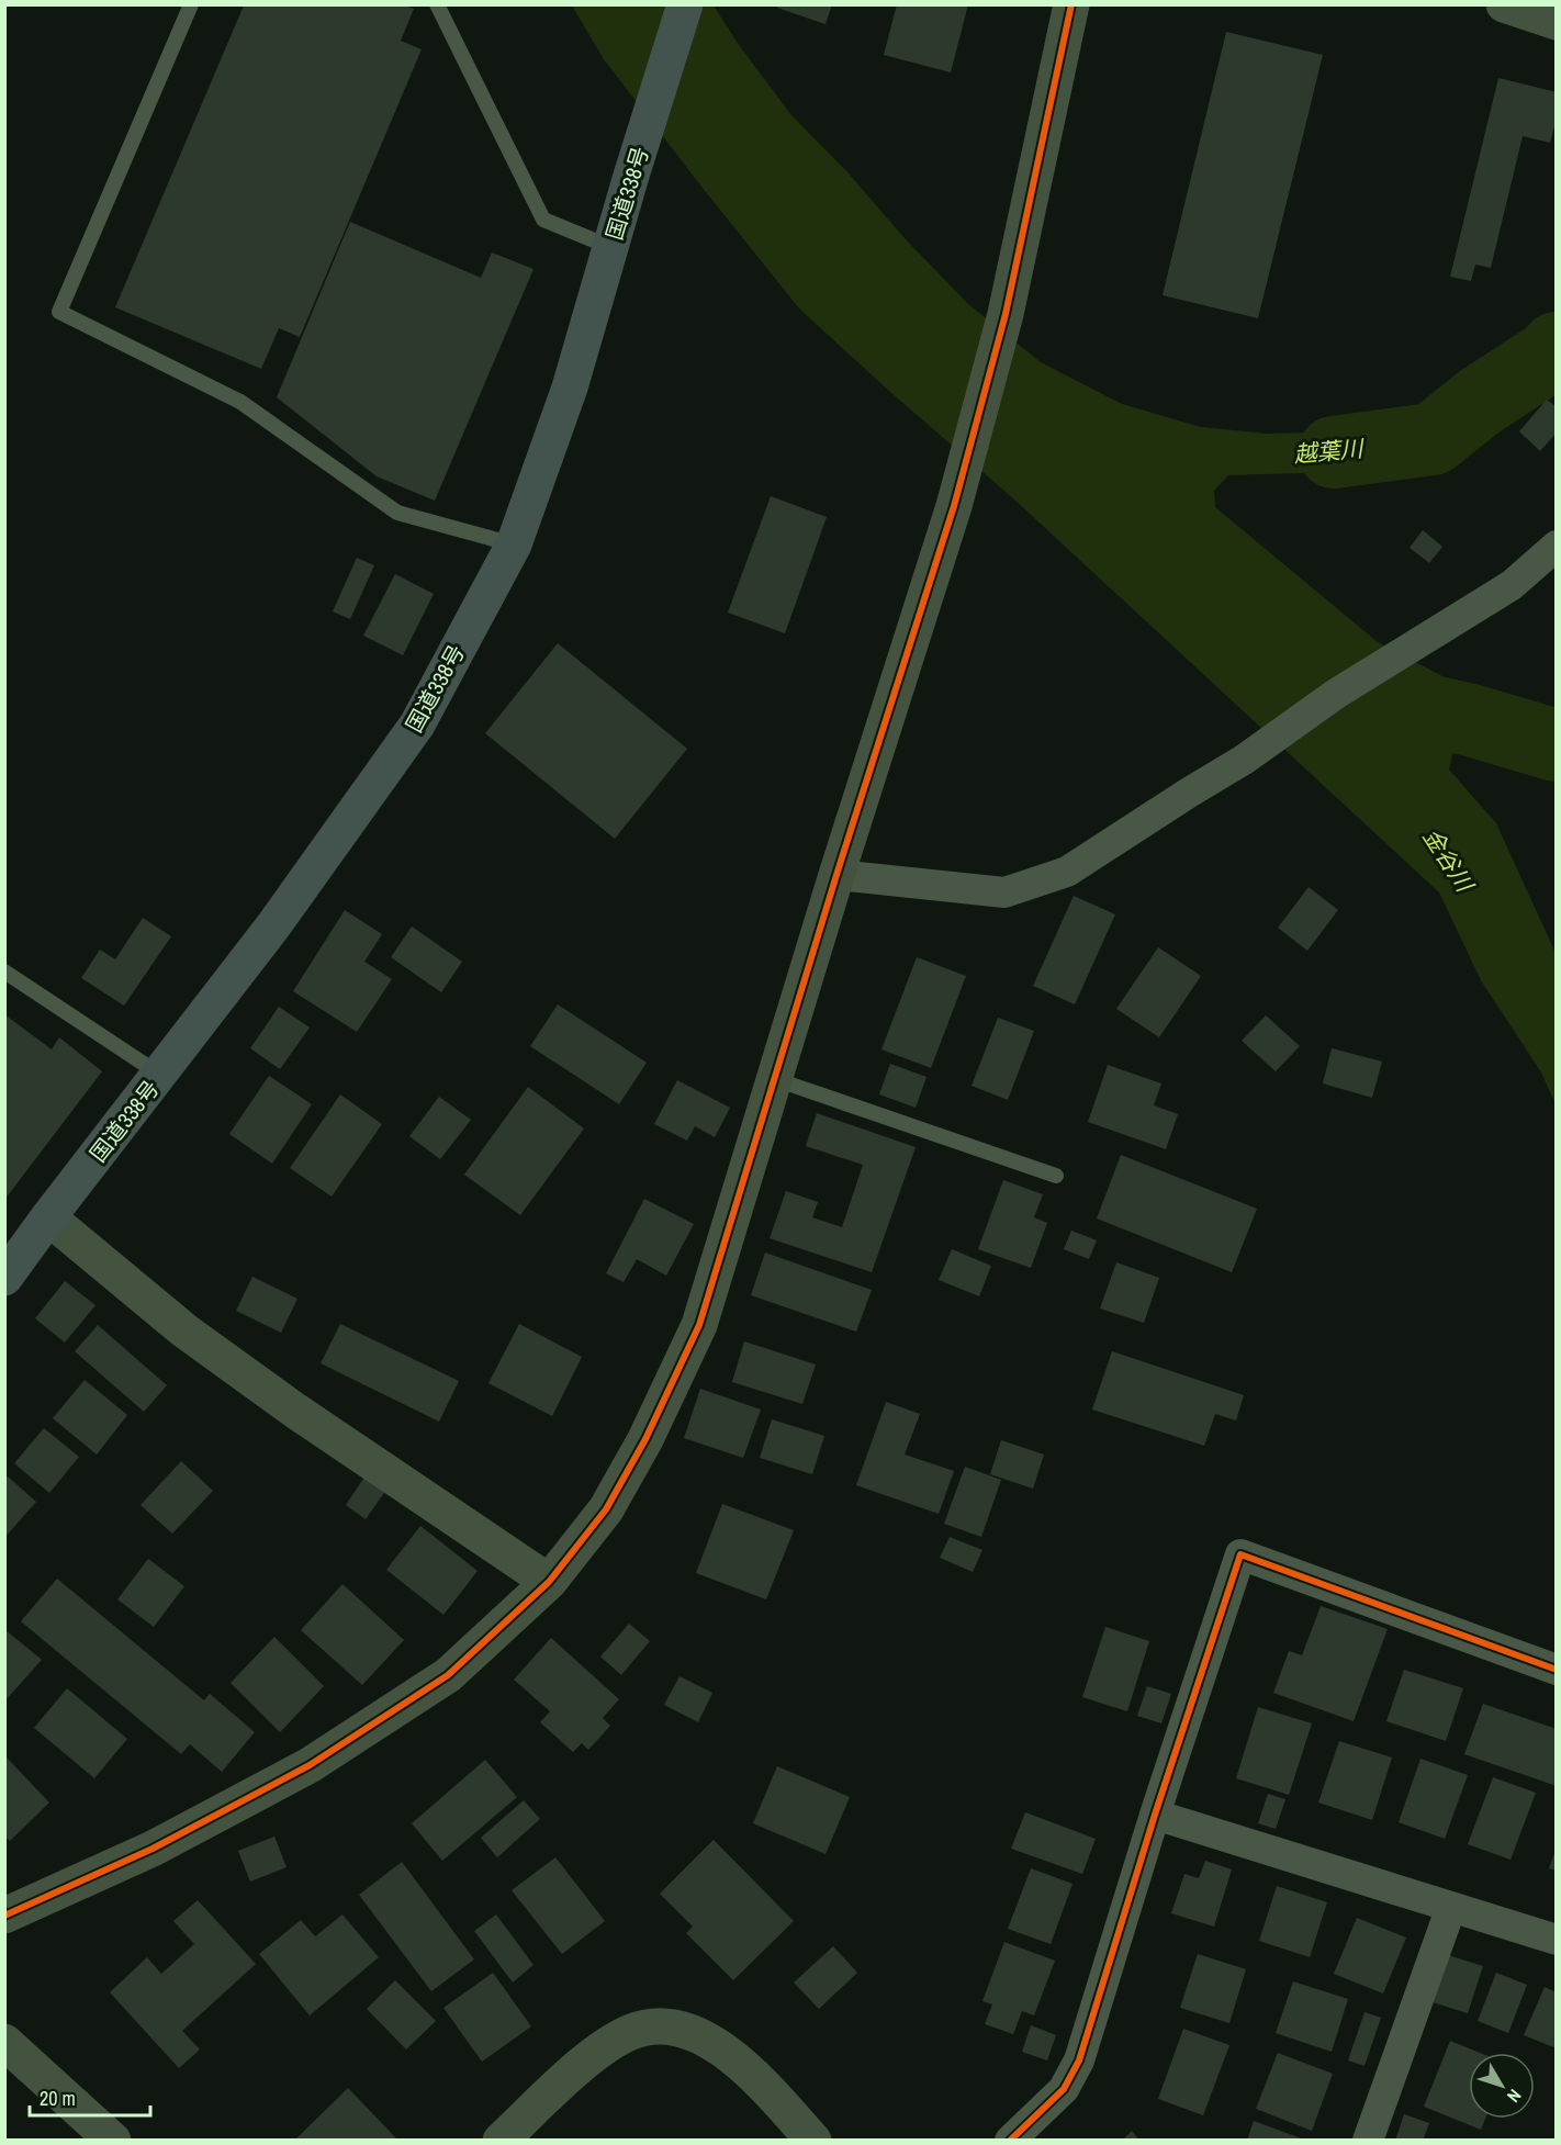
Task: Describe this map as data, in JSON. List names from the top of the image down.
{
  "streets": {
    "highway": ["国道338号"]
  },
  "water": ["越葉川", "金谷川"],
  "scale_bar": "20 m",
  "north": "bottom right"
}
